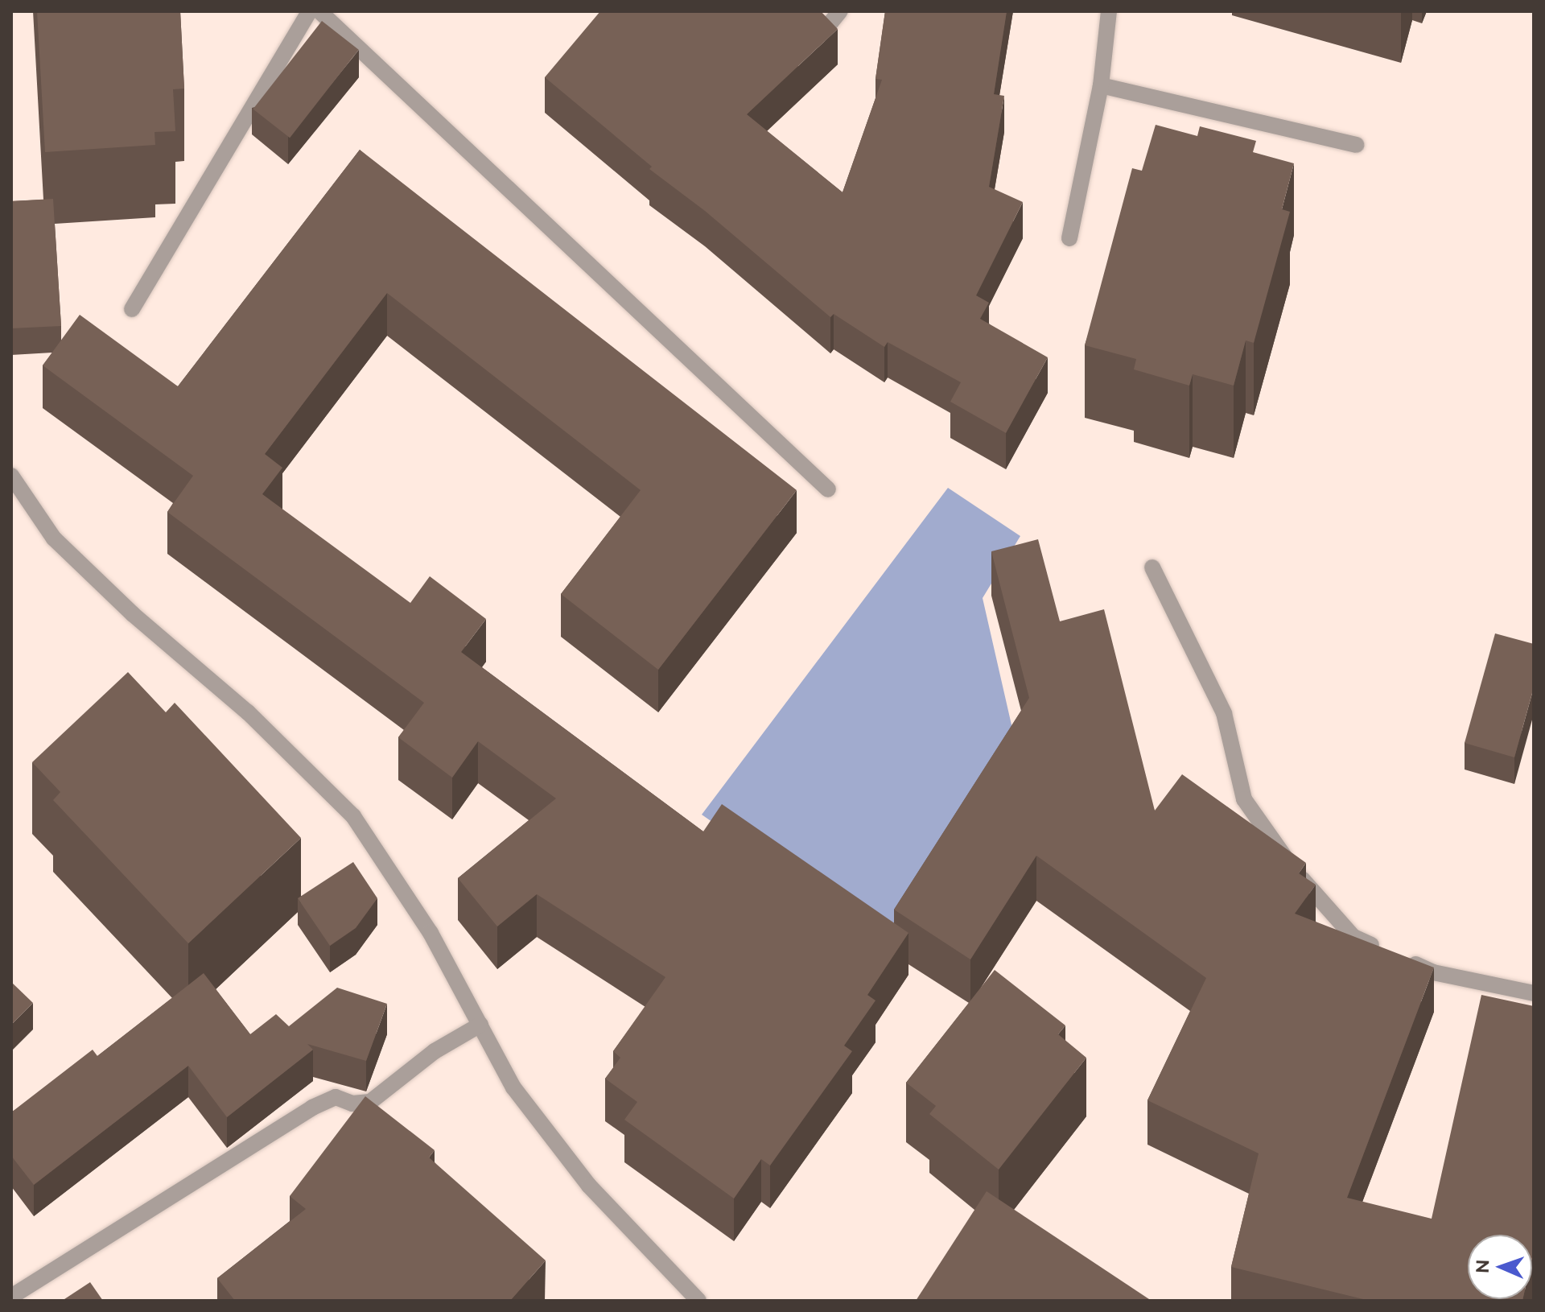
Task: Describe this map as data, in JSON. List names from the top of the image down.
{
  "north": "left"
}
